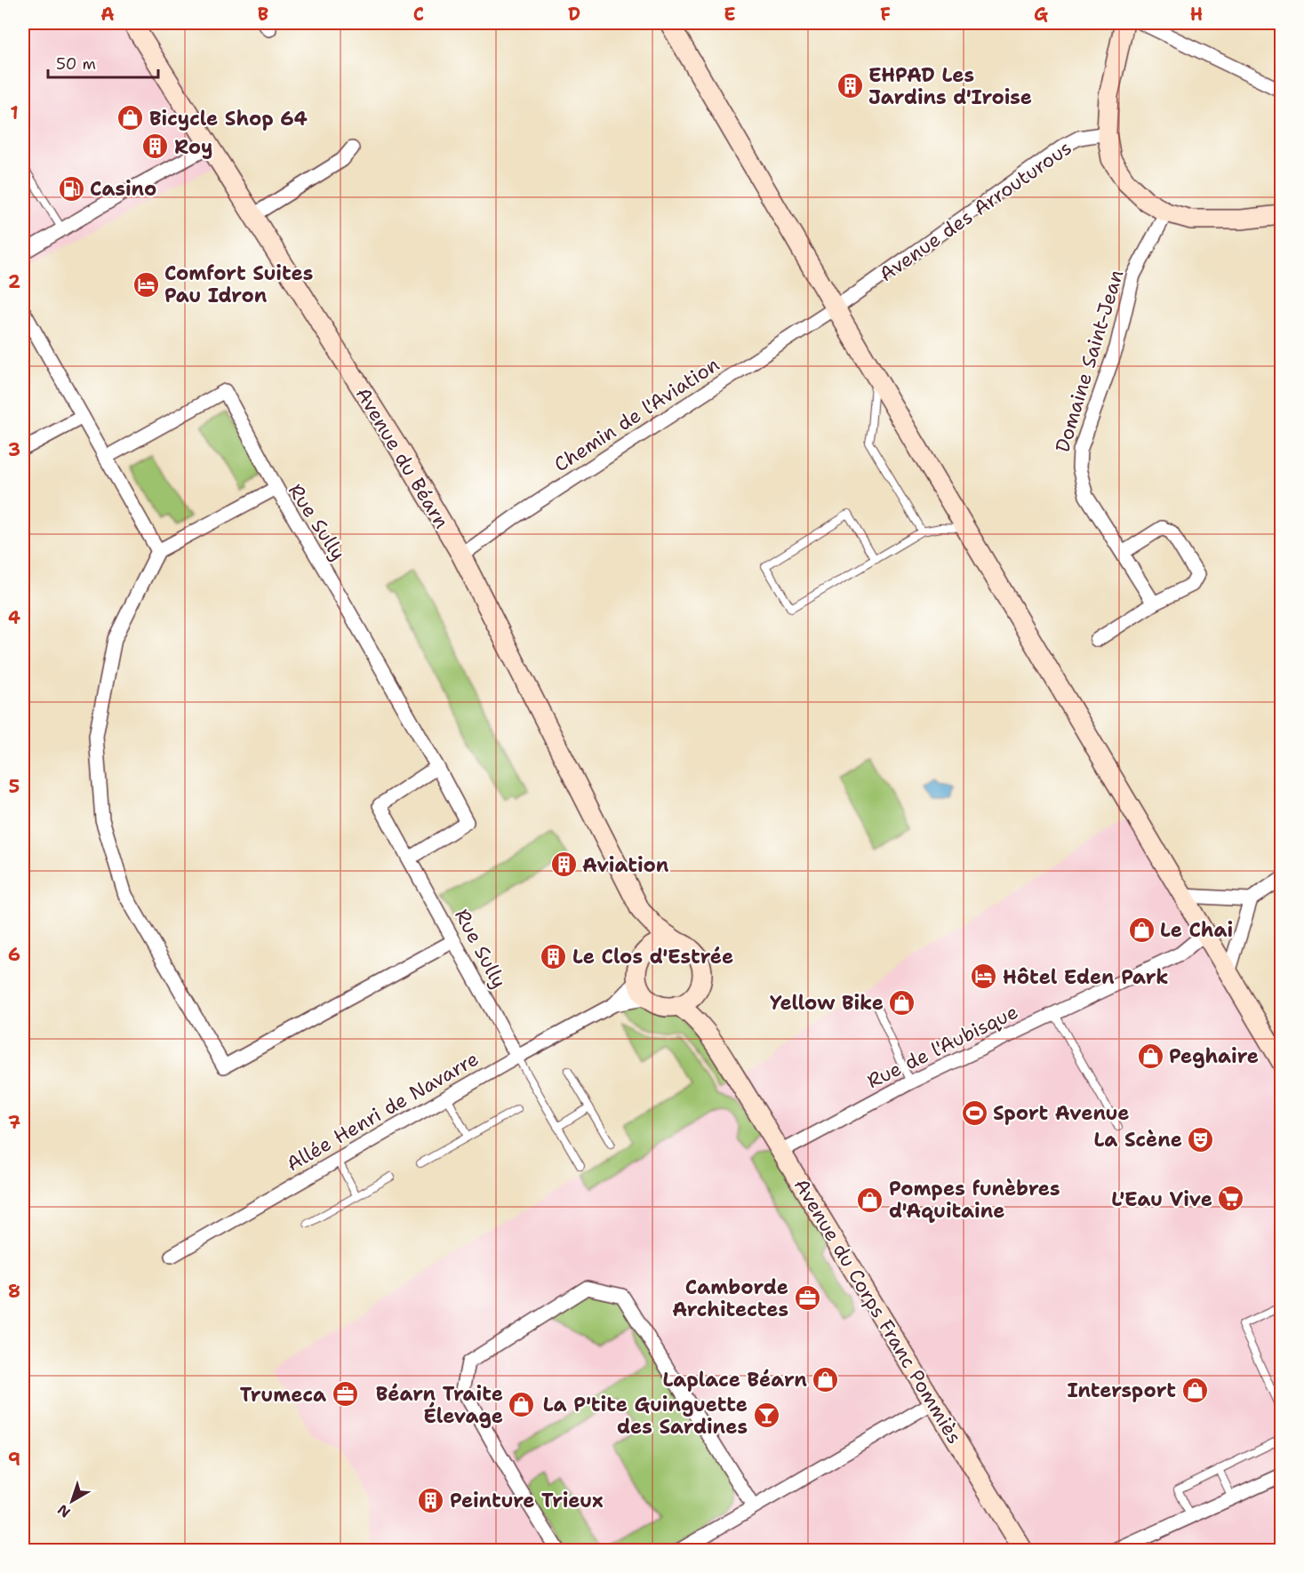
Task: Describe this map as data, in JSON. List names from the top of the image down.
{
  "streets": {
    "street": [
      "Avenue des Arrouturous",
      "Domaine Saint-Jean",
      "Chemin de l'Aviation",
      "Avenue du Béarn",
      "Rue Sully",
      "Rue de l'Aubisque",
      "Allée Henri de Navarre",
      "Avenue du Corps Franc Pommiès"
    ]
  },
  "crossings": [
    ["Avenue des Arrouturous", "Chemin de l'Aviation"],
    ["Chemin de l'Aviation", "Avenue du Béarn"],
    ["Avenue du Béarn", "Allée Henri de Navarre"],
    ["Rue Sully", "Allée Henri de Navarre"],
    ["Rue de l'Aubisque", "Avenue du Corps Franc Pommiès"]
  ],
  "places": {
    "building": [
      "EHPAD Les Jardins d'Iroise",
      "Roy",
      "Aviation",
      "Le Clos d'Estrée",
      "Peinture Trieux"
    ],
    "shop": [
      "Bicycle Shop 64",
      "Le Chai",
      "Yellow Bike",
      "Peghaire",
      "Pompes funèbres d'Aquitaine",
      "Laplace Béarn",
      "Intersport",
      "Béarn Traite Élevage"
    ],
    "fuel station": ["Casino"],
    "hotel": ["Comfort Suites Pau Idron", "Hôtel Eden Park"],
    "sports": ["Sport Avenue"],
    "theatre": ["La Scène"],
    "supermarket": ["L'Eau Vive"],
    "office": ["Camborde Architectes", "Trumeca"],
    "bar": ["La P'tite Guinguette des Sardines"]
  },
  "scale_bar": "50 m",
  "north": "bottom left",
  "grid": {
    "columns": [
      "A",
      "B",
      "C",
      "D",
      "E",
      "F",
      "G",
      "H"
    ],
    "rows": [
      "1",
      "2",
      "3",
      "4",
      "5",
      "6",
      "7",
      "8",
      "9"
    ]
  }
}
